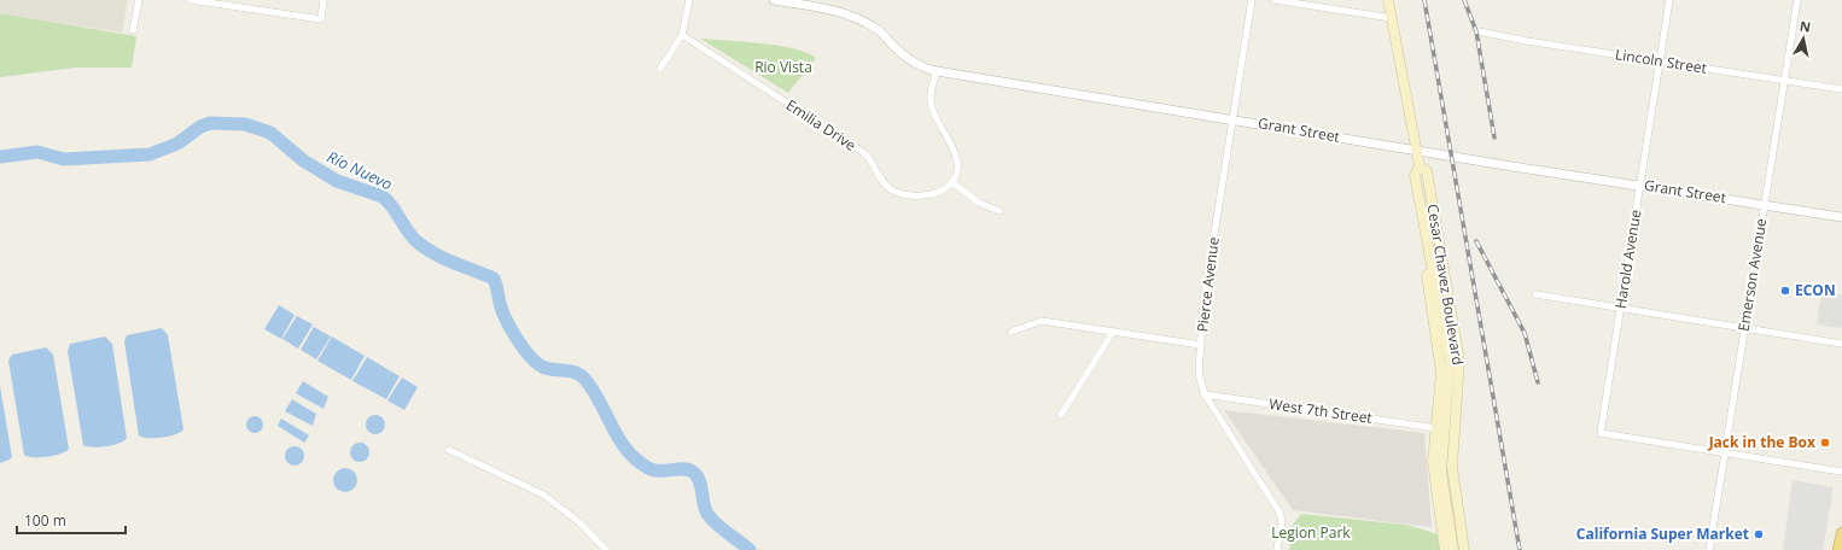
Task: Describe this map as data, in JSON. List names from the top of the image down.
{
  "streets": {
    "main road": ["Cesar Chavez Boulevard"],
    "street": [
      "Lincoln Street",
      "Emilia Drive",
      "Grant Street",
      "Harold Avenue",
      "Emerson Avenue",
      "Pierce Avenue",
      "West 7th Street"
    ]
  },
  "crossings": [
    ["Lincoln Street", "Harold Avenue"],
    ["Lincoln Street", "Emerson Avenue"],
    ["Grant Street", "Harold Avenue"],
    ["Grant Street", "Emerson Avenue"],
    ["Grant Street", "Pierce Avenue"],
    ["Grant Street", "Cesar Chavez Boulevard"],
    ["Harold Avenue", "Emerson Avenue"],
    ["Pierce Avenue", "West 7th Street"]
  ],
  "water": ["Río Nuevo"],
  "parks": ["Rio Vista", "Legion Park"],
  "places": ["ECON", "Jack in the Box", "California Super Market"],
  "scale_bar": "100 m",
  "north": "top"
}
